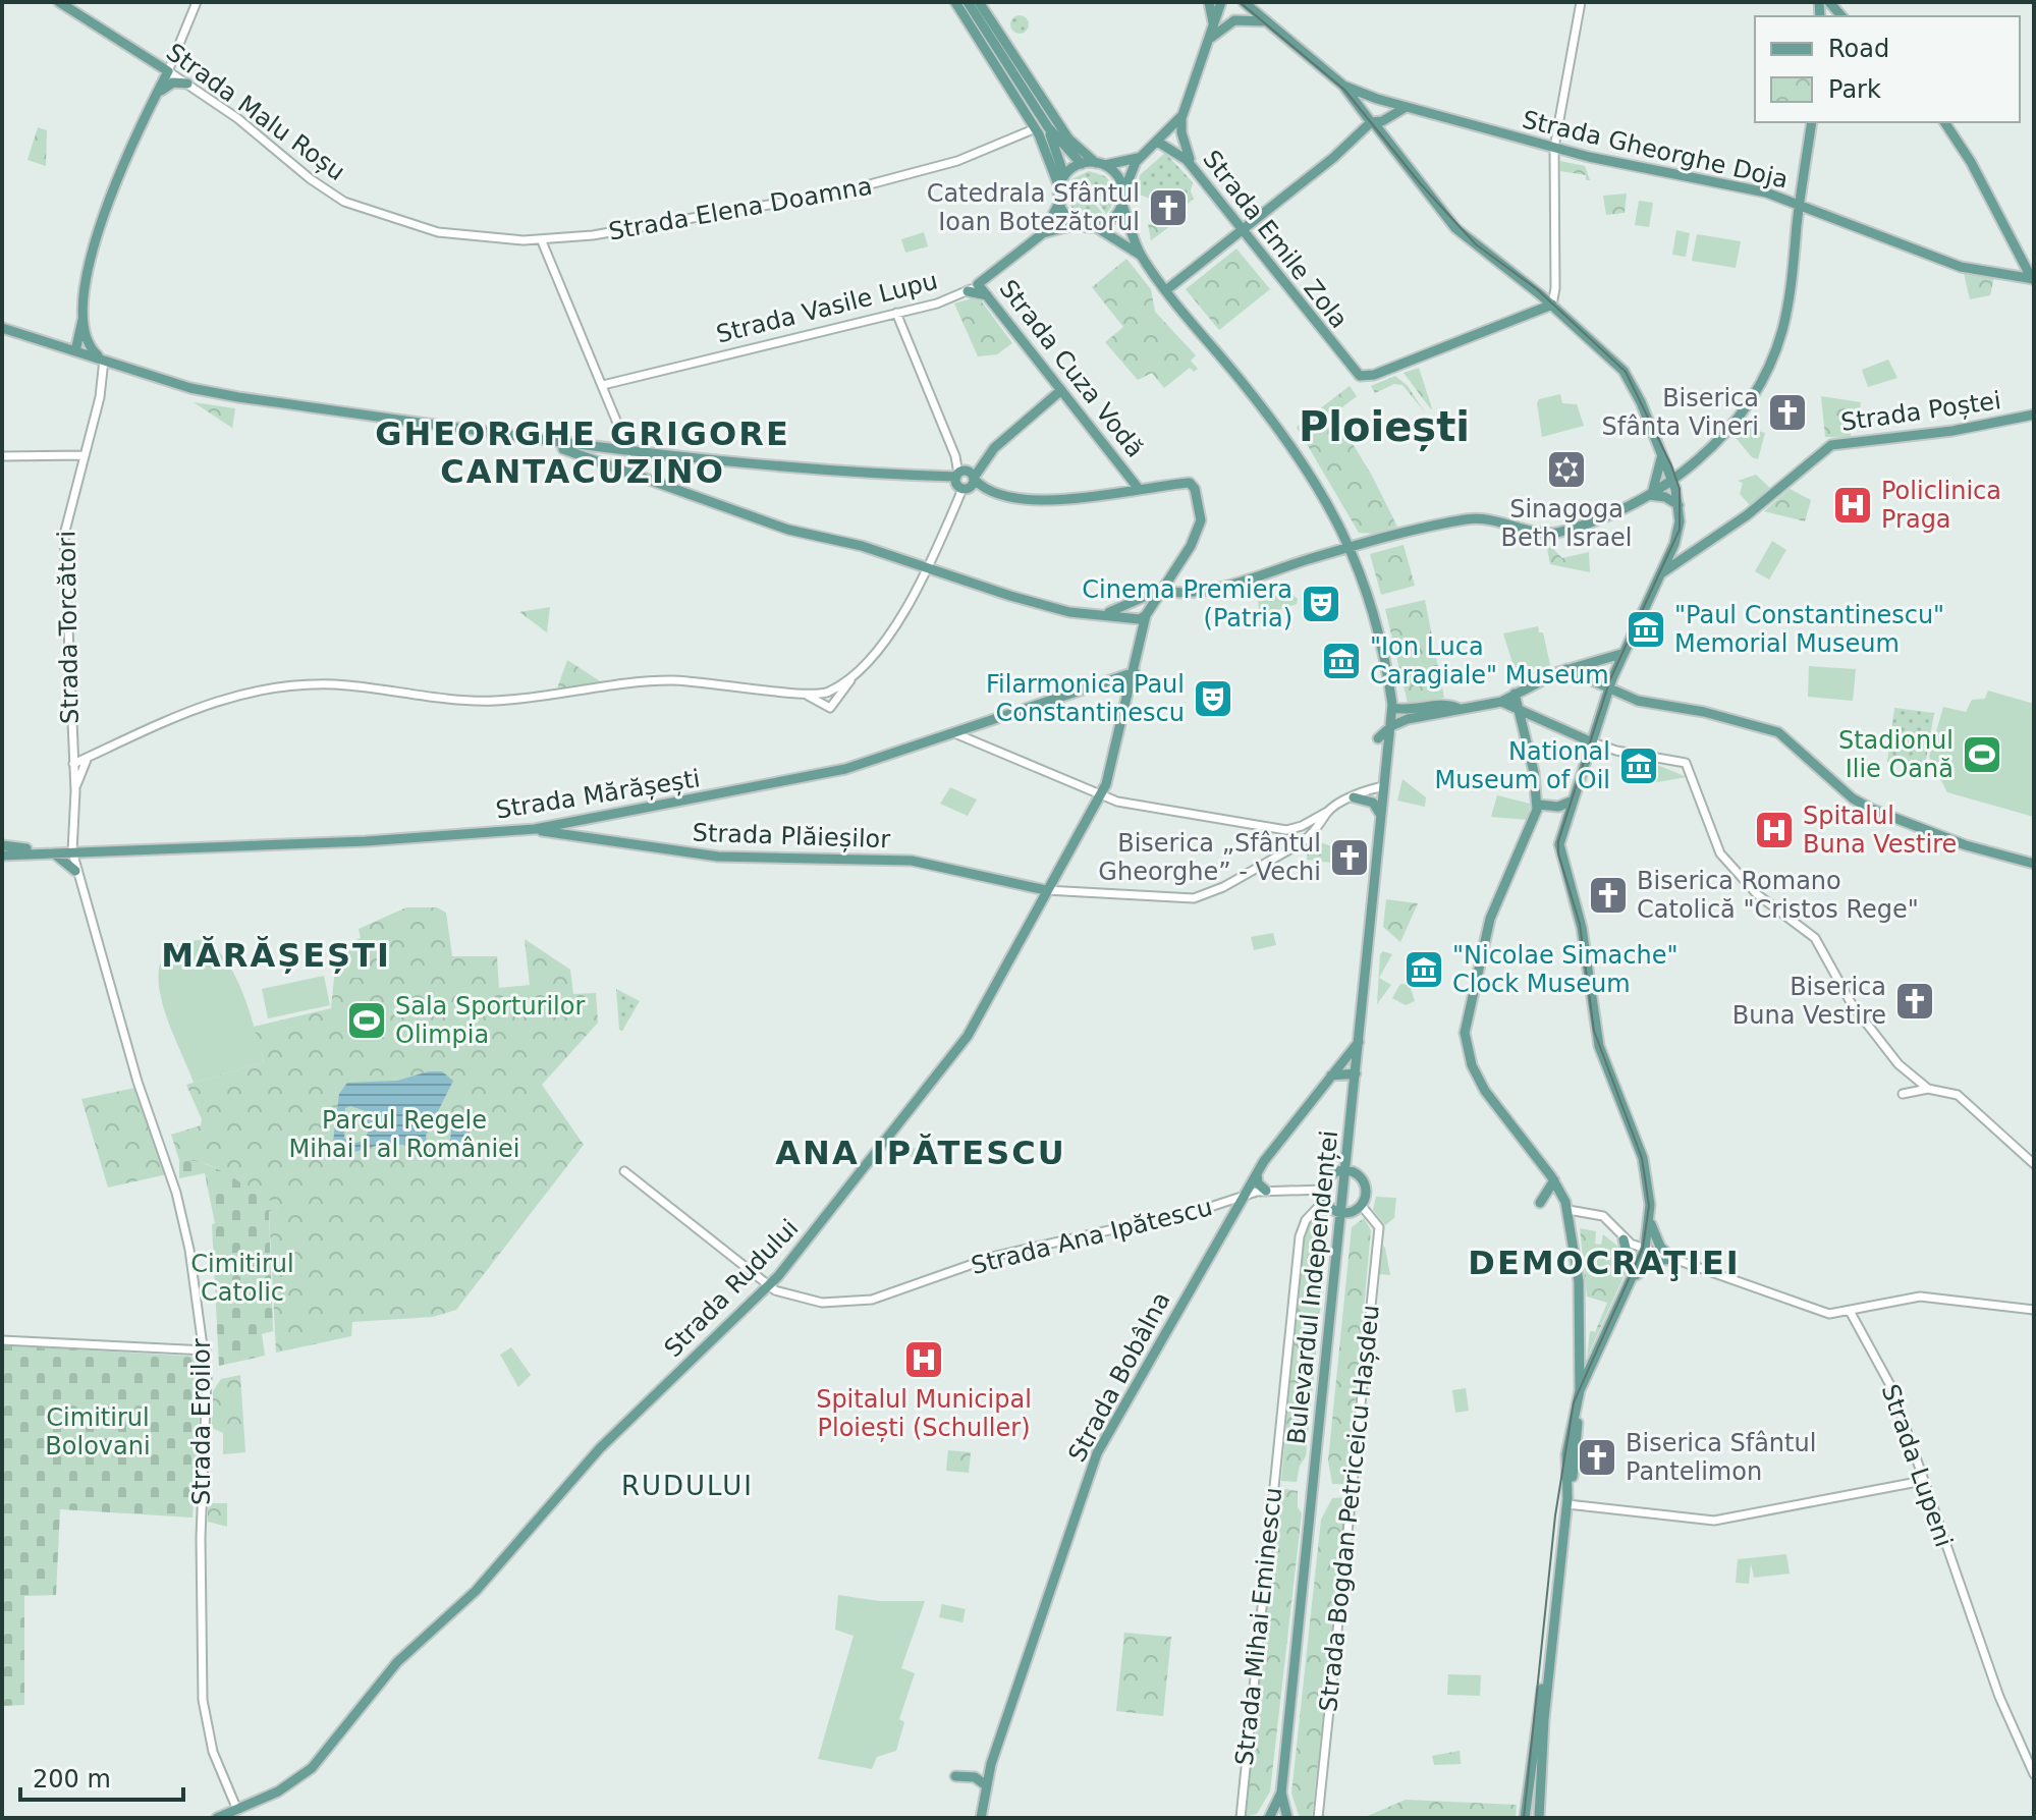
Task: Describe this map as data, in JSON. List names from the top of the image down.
{
  "streets": {
    "main road": [
      "Strada Malu Roșu",
      "Strada Gheorghe Doja",
      "Strada Emile Zola",
      "Strada Vasile Lupu",
      "Strada Cuza Vodă",
      "Strada Poștei",
      "Strada Mărășești",
      "Strada Plăieșilor",
      "Bulevardul Independenței",
      "Strada Rudului",
      "Strada Bobâlna"
    ],
    "street": [
      "Strada Elena Doamna",
      "Strada Torcători",
      "Strada Ana Ipătescu",
      "Strada Eroilor",
      "Strada Lupeni",
      "Strada Bogdan Petriceicu Hașdeu",
      "Strada Mihai Eminescu"
    ]
  },
  "crossings": [
    ["Strada Malu Roșu", "Strada Elena Doamna"],
    ["Strada Gheorghe Doja", "Strada Emile Zola"],
    ["Strada Vasile Lupu", "Strada Cuza Vodă"],
    ["Strada Torcători", "Strada Mărășești"],
    ["Strada Torcători", "Strada Eroilor"],
    ["Strada Mărășești", "Strada Plăieșilor"],
    ["Strada Mărășești", "Strada Rudului"],
    ["Strada Mărășești", "Strada Eroilor"],
    ["Strada Plăieșilor", "Strada Rudului"],
    ["Strada Ana Ipătescu", "Strada Rudului"],
    ["Strada Ana Ipătescu", "Strada Bobâlna"],
    ["Strada Ana Ipătescu", "Strada Mihai Eminescu"],
    ["Bulevardul Independenței", "Strada Bobâlna"],
    ["Strada Rudului", "Strada Eroilor"]
  ],
  "districts": [
    "Ploiești",
    "GHEORGHE GRIGORE CANTACUZINO",
    "MĂRĂȘEȘTI",
    "ANA IPĂTESCU",
    "DEMOCRAŢIEI",
    "RUDULUI"
  ],
  "parks": ["Parcul Regele Mihai I al României", "Cimitirul Catolic", "Cimitirul Bolovani"],
  "places": {
    "church": [
      "Catedrala Sfântul Ioan Botezătorul",
      "Biserica Sfânta Vineri",
      "Biserica „Sfântul Gheorghe” - Vechi",
      "Biserica Romano Catolică \"Cristos Rege\"",
      "Biserica Buna Vestire",
      "Biserica Sfântul Pantelimon"
    ],
    "synagogue": ["Sinagoga Beth Israel"],
    "hospital": ["Policlinica Praga", "Spitalul Buna Vestire", "Spitalul Municipal Ploiești (Schuller)"],
    "theatre": ["Cinema Premiera (Patria)", "Filarmonica Paul Constantinescu"],
    "museum": [
      "\"Paul Constantinescu\" Memorial Museum",
      "\"Ion Luca Caragiale\" Museum",
      "National Museum of Oil",
      "\"Nicolae Simache\" Clock Museum"
    ],
    "sports": ["Stadionul Ilie Oană", "Sala Sporturilor Olimpia"]
  },
  "legend": ["Road", "Park"],
  "scale_bar": "200 m"
}
